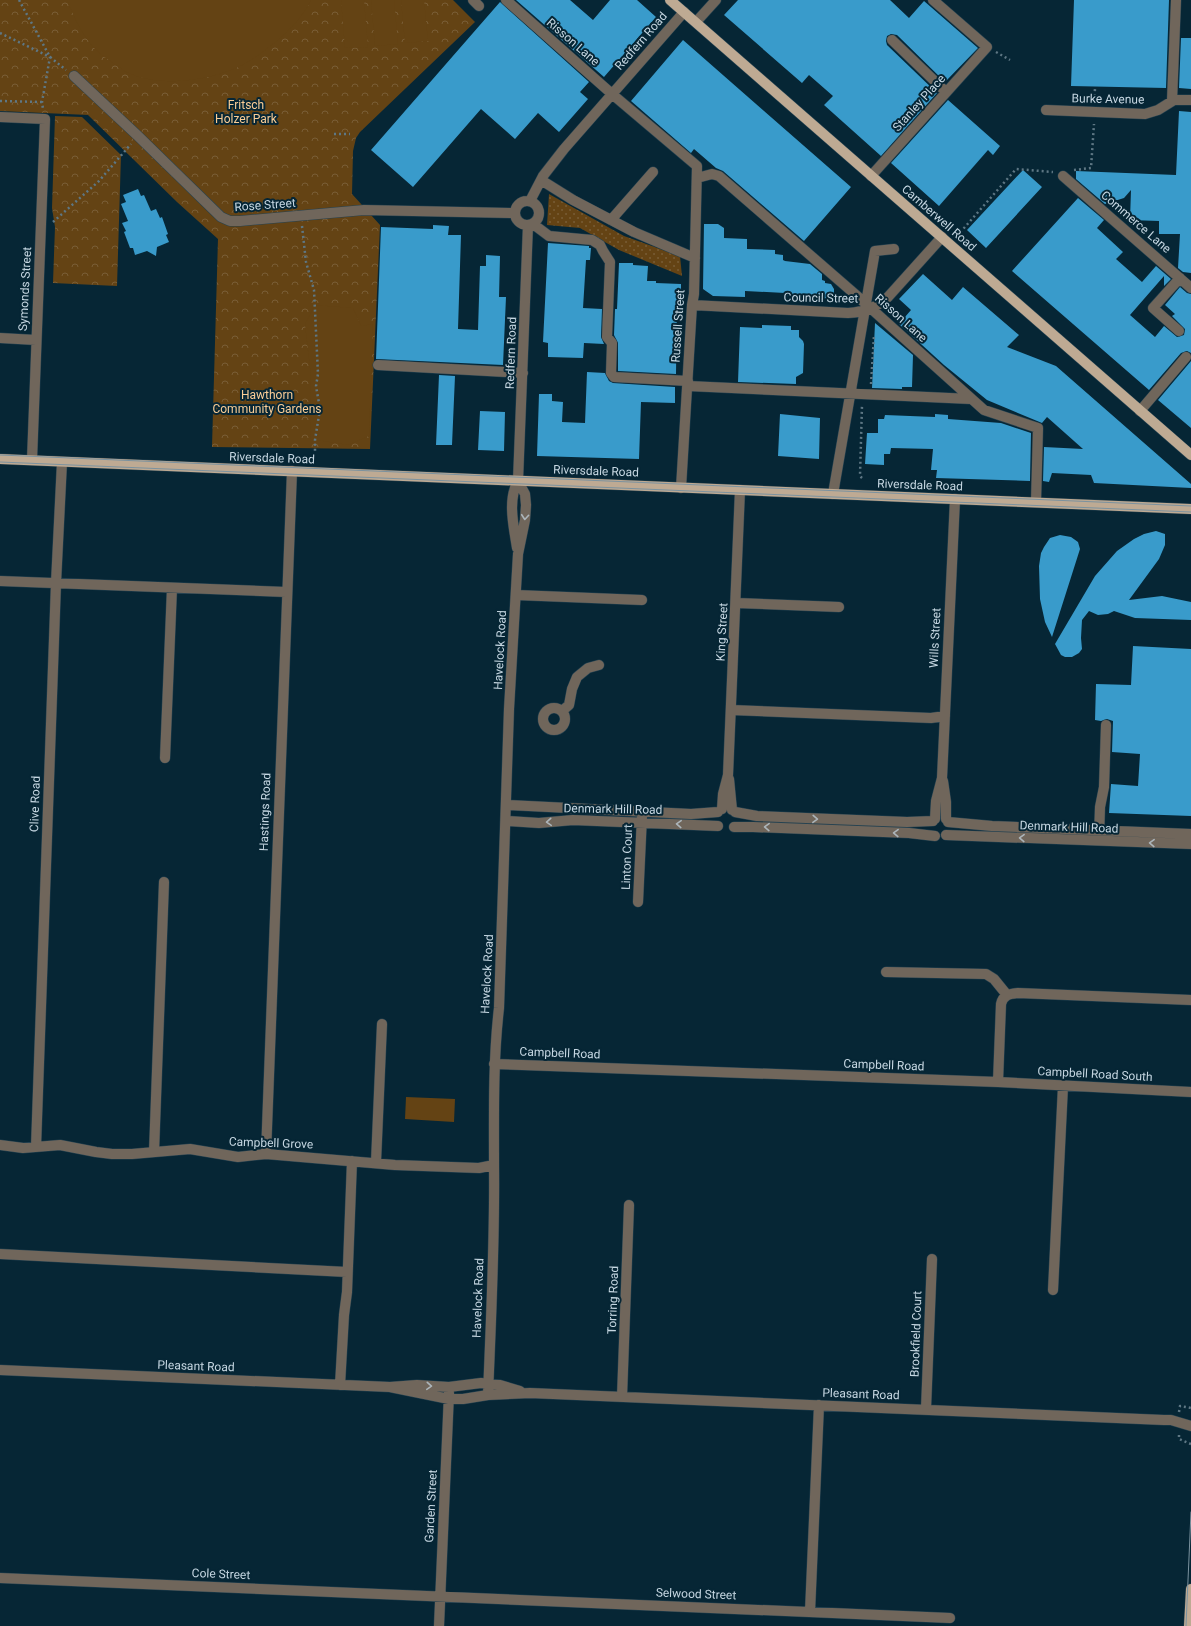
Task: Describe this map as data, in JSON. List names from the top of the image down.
{
  "streets": {
    "main road": ["Camberwell Road", "Riversdale Road"],
    "street": [
      "Redfern Road",
      "Risson Lane",
      "Burke Avenue",
      "Stanley Place",
      "Rose Street",
      "Commerce Lane",
      "Symonds Street",
      "Council Street",
      "Russell Street",
      "King Street",
      "Wills Street",
      "Havelock Road",
      "Clive Road",
      "Denmark Hill Road",
      "Hastings Road",
      "Linton Court",
      "Campbell Road",
      "Campbell Road South",
      "Campbell Grove",
      "Torring Road",
      "Brookfield Court",
      "Pleasant Road",
      "Garden Street",
      "Cole Street",
      "Selwood Street"
    ]
  },
  "crossings": [
    ["Redfern Road", "Risson Lane"],
    ["Redfern Road", "Rose Street"],
    ["Redfern Road", "Camberwell Road"],
    ["Redfern Road", "Riversdale Road"],
    ["Redfern Road", "Havelock Road"],
    ["Risson Lane", "Council Street"],
    ["Risson Lane", "Russell Street"],
    ["Risson Lane", "Riversdale Road"],
    ["Stanley Place", "Camberwell Road"],
    ["Camberwell Road", "Council Street"],
    ["Symonds Street", "Riversdale Road"],
    ["Council Street", "Russell Street"],
    ["Russell Street", "Riversdale Road"],
    ["Riversdale Road", "King Street"],
    ["Riversdale Road", "Wills Street"],
    ["Riversdale Road", "Havelock Road"],
    ["Riversdale Road", "Clive Road"],
    ["Riversdale Road", "Hastings Road"],
    ["King Street", "Denmark Hill Road"],
    ["Wills Street", "Denmark Hill Road"],
    ["Havelock Road", "Denmark Hill Road"],
    ["Havelock Road", "Campbell Road"],
    ["Havelock Road", "Campbell Grove"],
    ["Havelock Road", "Pleasant Road"],
    ["Clive Road", "Campbell Grove"],
    ["Denmark Hill Road", "Linton Court"],
    ["Hastings Road", "Campbell Grove"],
    ["Campbell Road", "Campbell Road South"],
    ["Torring Road", "Pleasant Road"],
    ["Brookfield Court", "Pleasant Road"],
    ["Pleasant Road", "Garden Street"],
    ["Garden Street", "Cole Street"],
    ["Garden Street", "Selwood Street"],
    ["Cole Street", "Selwood Street"]
  ],
  "parks": ["Fritsch Holzer Park", "Hawthorn Community Gardens"]
}
